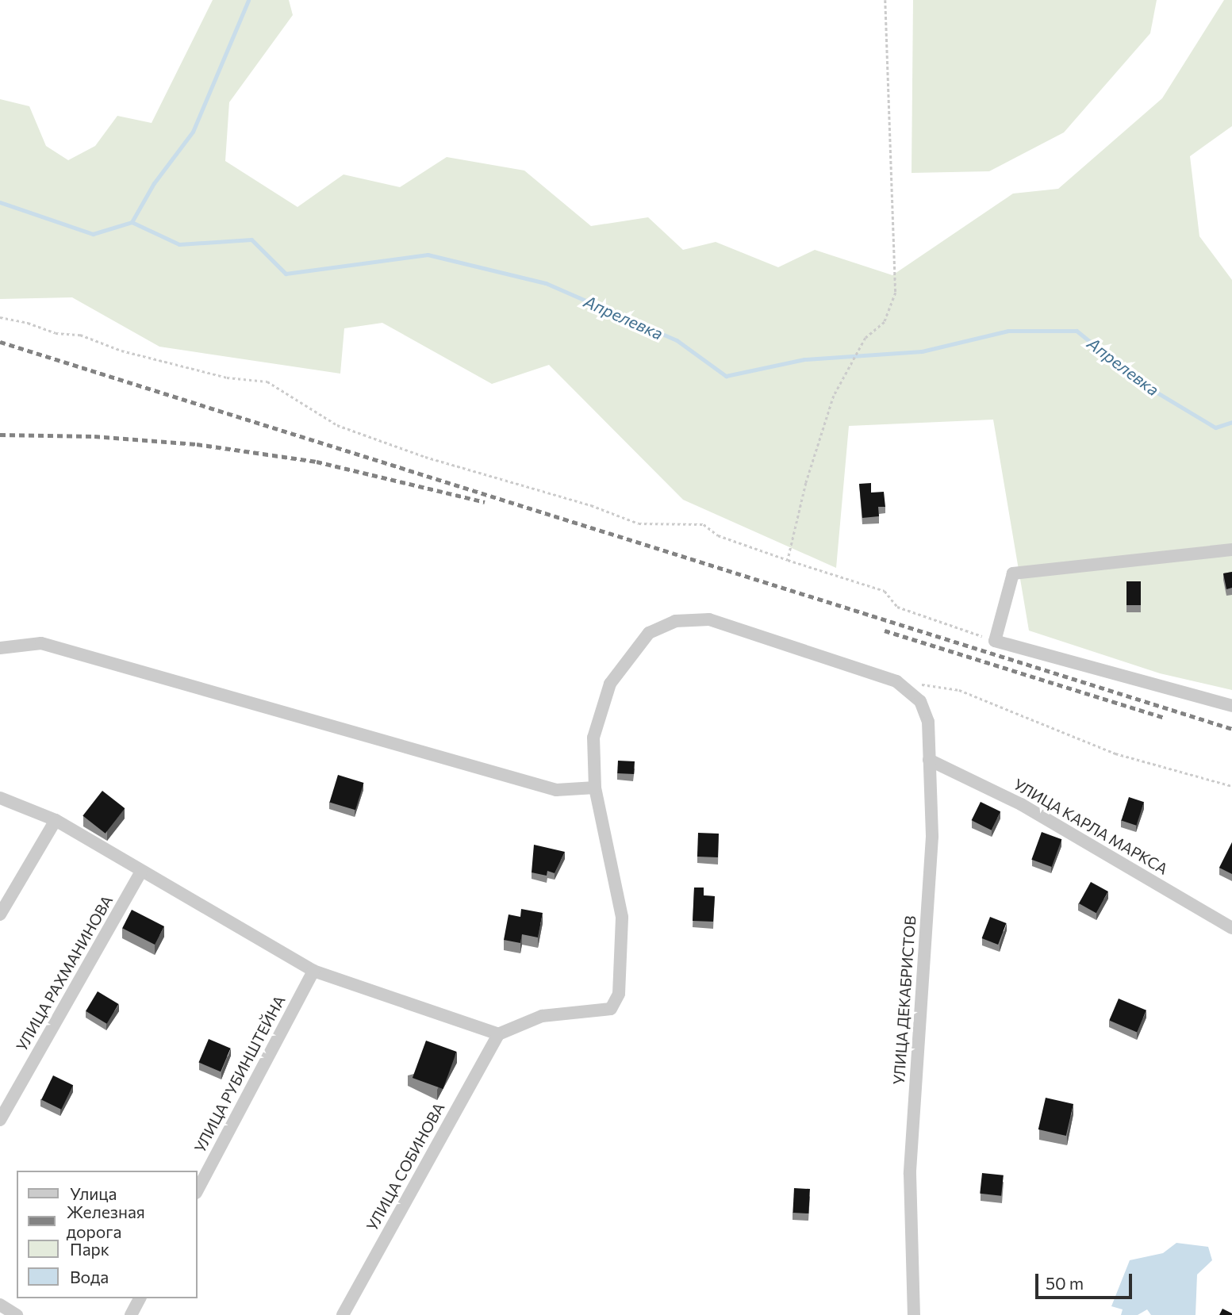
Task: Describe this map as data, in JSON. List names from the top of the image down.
{
  "streets": {
    "street": [
      "УЛИЦА КАРЛА МАРКСА",
      "УЛИЦА РАХМАНИНОВА",
      "УЛИЦА ДЕКАБРИСТОВ",
      "УЛИЦА РУБИНШТЕЙНА",
      "УЛИЦА СОБИНОВА"
    ]
  },
  "crossings": [
    ["УЛИЦА КАРЛА МАРКСА", "УЛИЦА ДЕКАБРИСТОВ"],
    ["УЛИЦА ДЕКАБРИСТОВ", "УЛИЦА СОБИНОВА"]
  ],
  "water": ["Апрелевка"],
  "legend": [
    "Улица",
    "Железная дорога",
    "Парк",
    "Вода"
  ],
  "scale_bar": "50 m"
}
